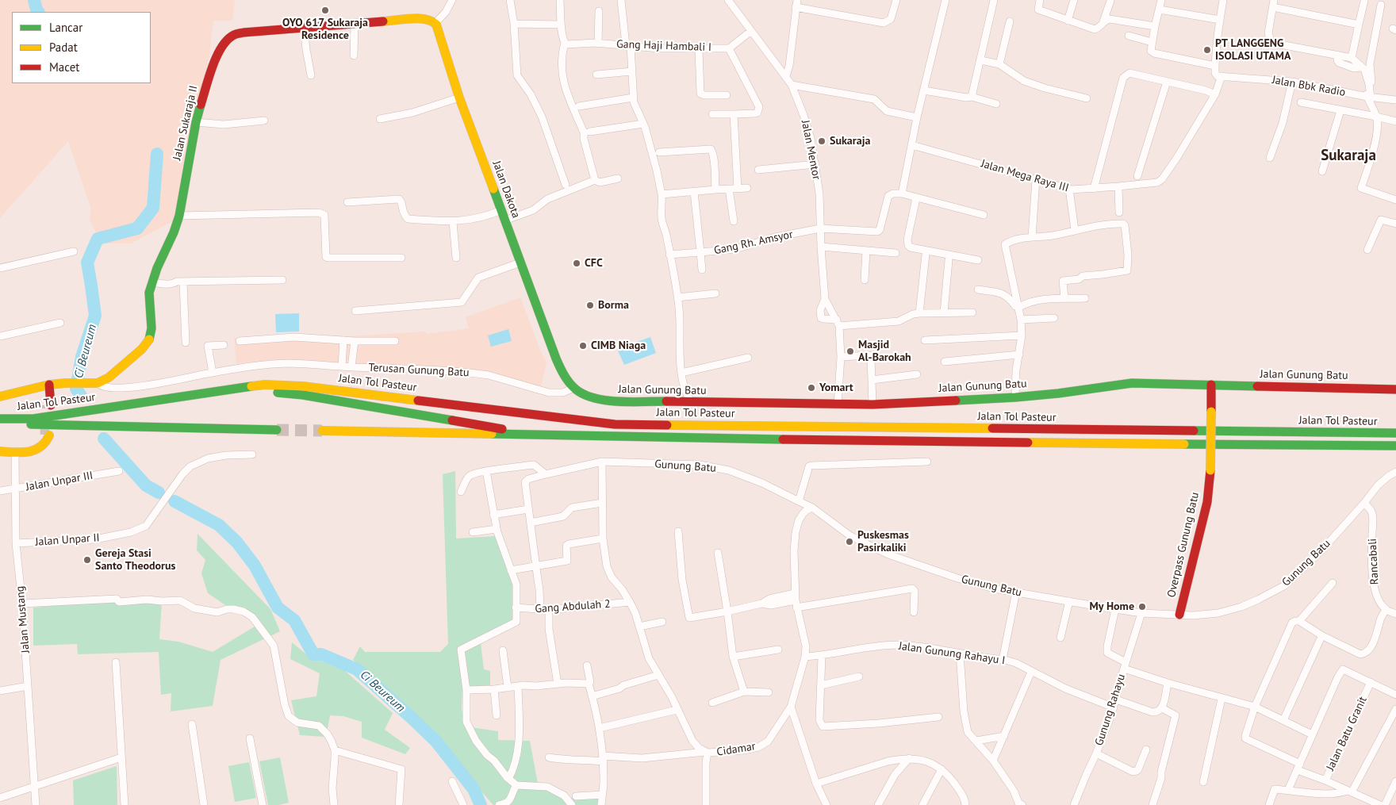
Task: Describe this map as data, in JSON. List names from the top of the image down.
{
  "streets": {
    "main road": [
      "Jalan Sukaraja II",
      "Jalan Dakota",
      "Jalan Gunung Batu",
      "Jalan Tol Pasteur",
      "Overpass Gunung Batu"
    ],
    "street": [
      "Gang Haji Hambali I",
      "Jalan Bbk Radio",
      "Jalan Mentor",
      "Jalan Mega Raya III",
      "Gang Rh. Amsyor",
      "Terusan Gunung Batu",
      "Gunung Batu",
      "Jalan Unpar III",
      "Jalan Unpar II",
      "Rancabali",
      "Gang Abdulah 2",
      "Jalan Mustang",
      "Jalan Gunung Rahayu I",
      "Gunung Rahayu",
      "Jalan Batu Granit",
      "Cidamar"
    ]
  },
  "crossings": [
    ["Jalan Bbk Radio", "Jalan Mega Raya III"],
    ["Jalan Sukaraja II", "Jalan Dakota"],
    ["Jalan Sukaraja II", "Terusan Gunung Batu"],
    ["Jalan Mentor", "Gang Rh. Amsyor"],
    ["Jalan Mentor", "Jalan Gunung Batu"],
    ["Jalan Dakota", "Terusan Gunung Batu"],
    ["Jalan Dakota", "Jalan Gunung Batu"],
    ["Terusan Gunung Batu", "Jalan Gunung Batu"],
    ["Jalan Gunung Batu", "Overpass Gunung Batu"],
    ["Gunung Batu", "Overpass Gunung Batu"],
    ["Gunung Batu", "Rancabali"],
    ["Gunung Batu", "Gunung Rahayu"],
    ["Gunung Batu", "Cidamar"],
    ["Jalan Unpar III", "Jalan Mustang"],
    ["Jalan Unpar II", "Jalan Mustang"],
    ["Gang Abdulah 2", "Cidamar"],
    ["Jalan Gunung Rahayu I", "Gunung Rahayu"],
    ["Jalan Gunung Rahayu I", "Cidamar"]
  ],
  "districts": ["Sukaraja"],
  "water": ["Ci Beureum"],
  "places": [
    "OYO 617 Sukaraja Residence",
    "PT LANGGENG ISOLASI UTAMA",
    "Sukaraja",
    "CFC",
    "Borma",
    "CIMB Niaga",
    "Masjid Al-Barokah",
    "Yomart",
    "Puskesmas Pasirkaliki",
    "Gereja Stasi Santo Theodorus",
    "My Home"
  ],
  "legend": ["Lancar", "Padat", "Macet"]
}
